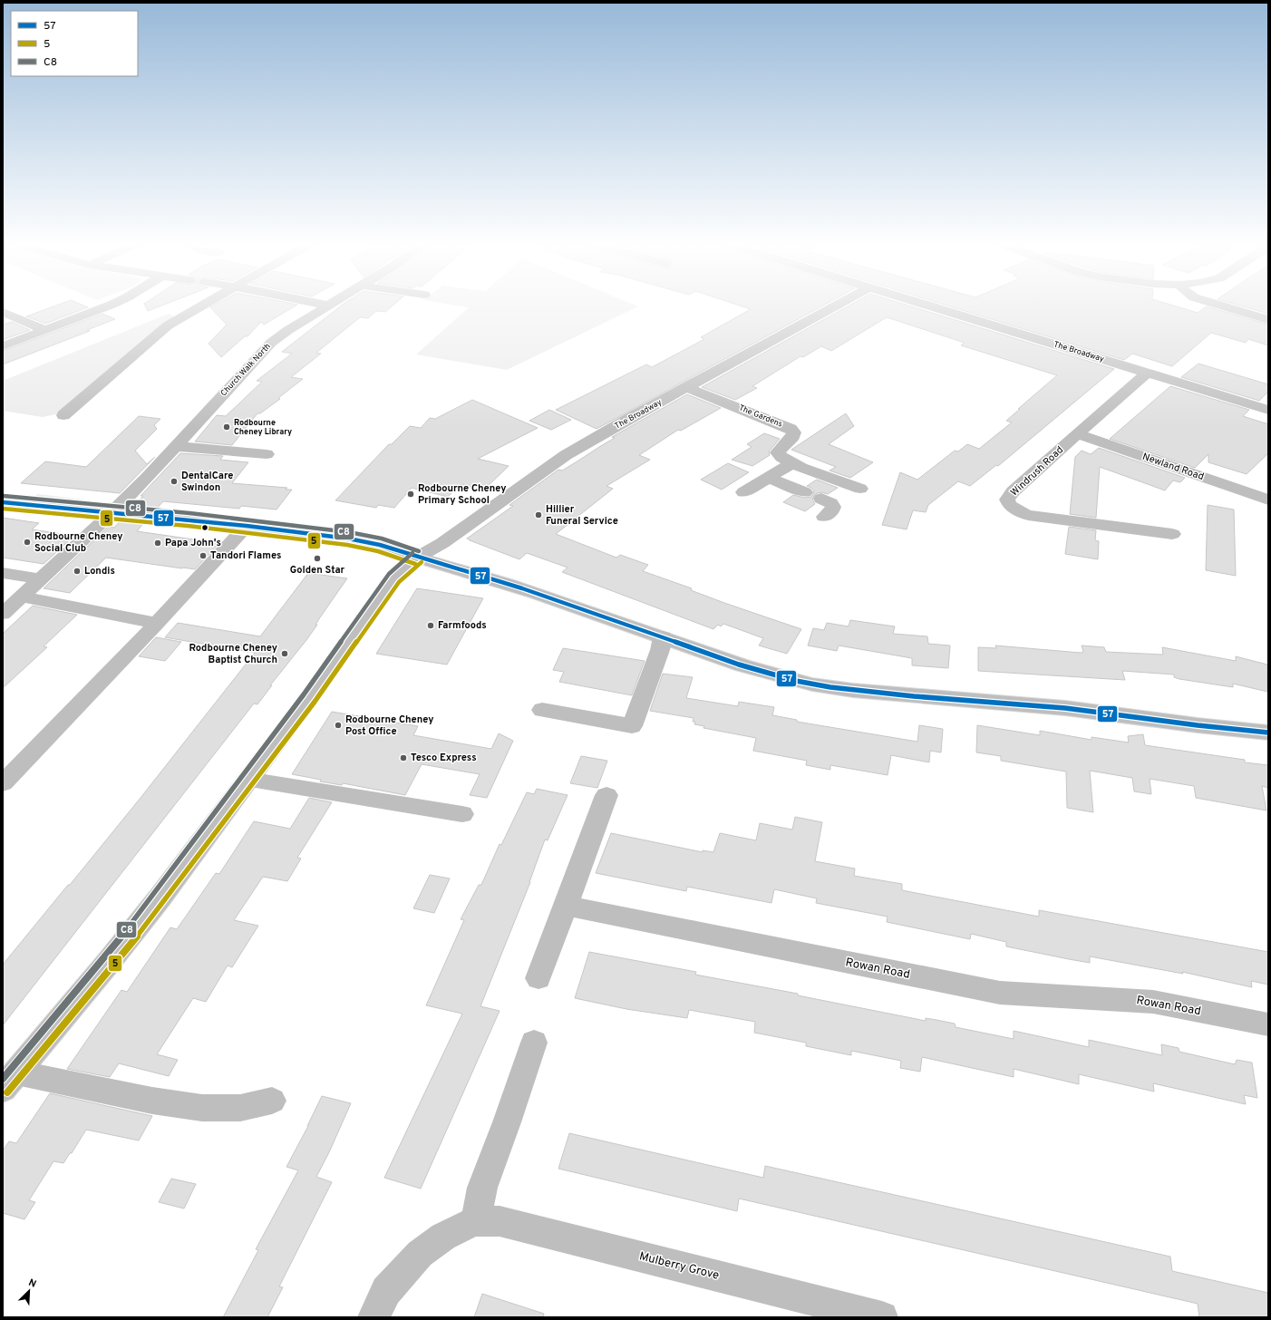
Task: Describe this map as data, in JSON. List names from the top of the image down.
{
  "streets": {
    "street": [
      "The Broadway",
      "Church Walk North",
      "The Gardens",
      "Newland Road",
      "Windrush Road",
      "Rowan Road",
      "Mulberry Grove"
    ]
  },
  "crossings": [
    ["The Broadway", "The Gardens"],
    ["The Broadway", "Windrush Road"],
    ["Newland Road", "Windrush Road"]
  ],
  "places": [
    "Rodbourne Cheney Library",
    "DentalCare Swindon",
    "Rodbourne Cheney Primary School",
    "Hillier Funeral Service",
    "Rodbourne Cheney Social Club",
    "Papa John's",
    "Tandori Flames",
    "Golden Star",
    "Londis",
    "Farmfoods",
    "Rodbourne Cheney Baptist Church",
    "Rodbourne Cheney Post Office",
    "Tesco Express"
  ],
  "lines": ["transit line C8", "transit line 57", "transit line 5"],
  "legend": ["57", "5", "C8"],
  "north": "top right"
}
